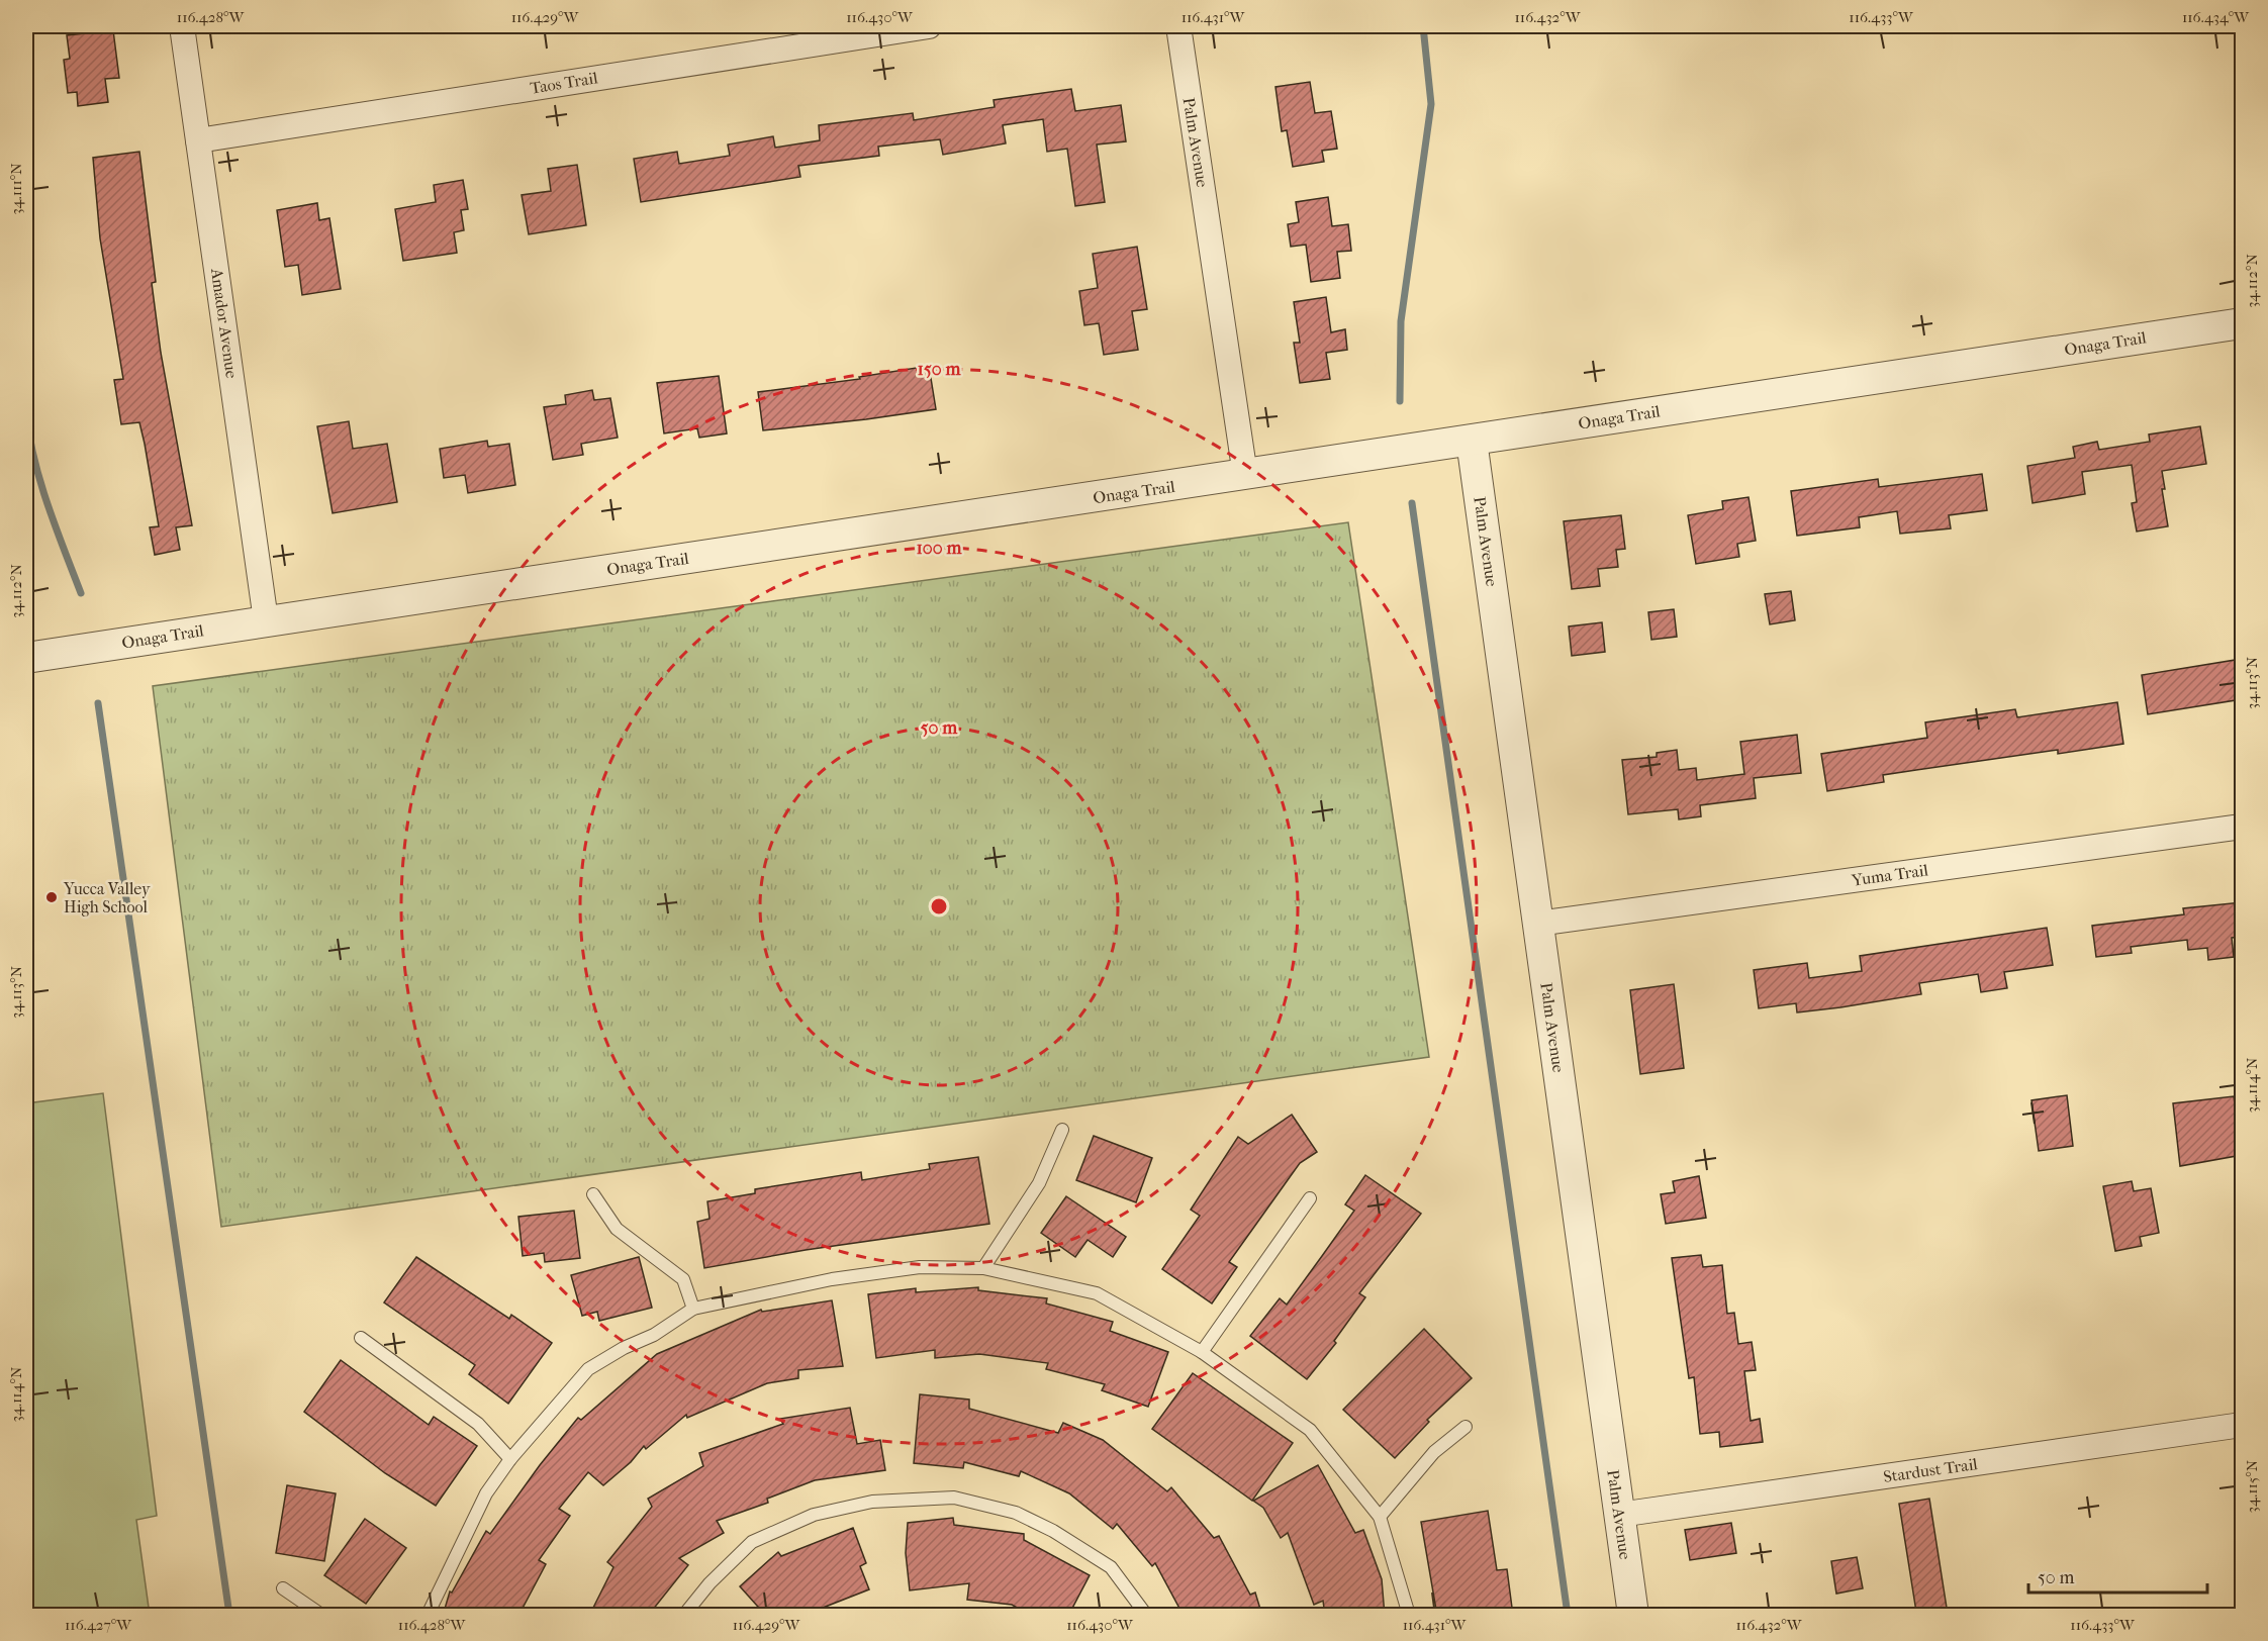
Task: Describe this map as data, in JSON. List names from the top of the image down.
{
  "streets": {
    "street": [
      "Taos Trail",
      "Palm Avenue",
      "Amador Avenue",
      "Onaga Trail",
      "Yuma Trail",
      "Stardust Trail"
    ]
  },
  "crossings": [
    ["Taos Trail", "Amador Avenue"],
    ["Palm Avenue", "Onaga Trail"],
    ["Palm Avenue", "Yuma Trail"],
    ["Palm Avenue", "Stardust Trail"],
    ["Amador Avenue", "Onaga Trail"]
  ],
  "places": ["Yucca Valley High School"],
  "scale_bar": "50 m",
  "coordinates": [
    "116.428°W",
    "116.429°W",
    "116.430°W",
    "116.431°W",
    "116.432°W",
    "116.433°W",
    "116.434°W",
    "34.111°N",
    "34.112°N",
    "34.113°N",
    "34.114°N",
    "34.115°N",
    "116.427°W"
  ],
  "rings": ["150 m", "100 m", "50 m"]
}
